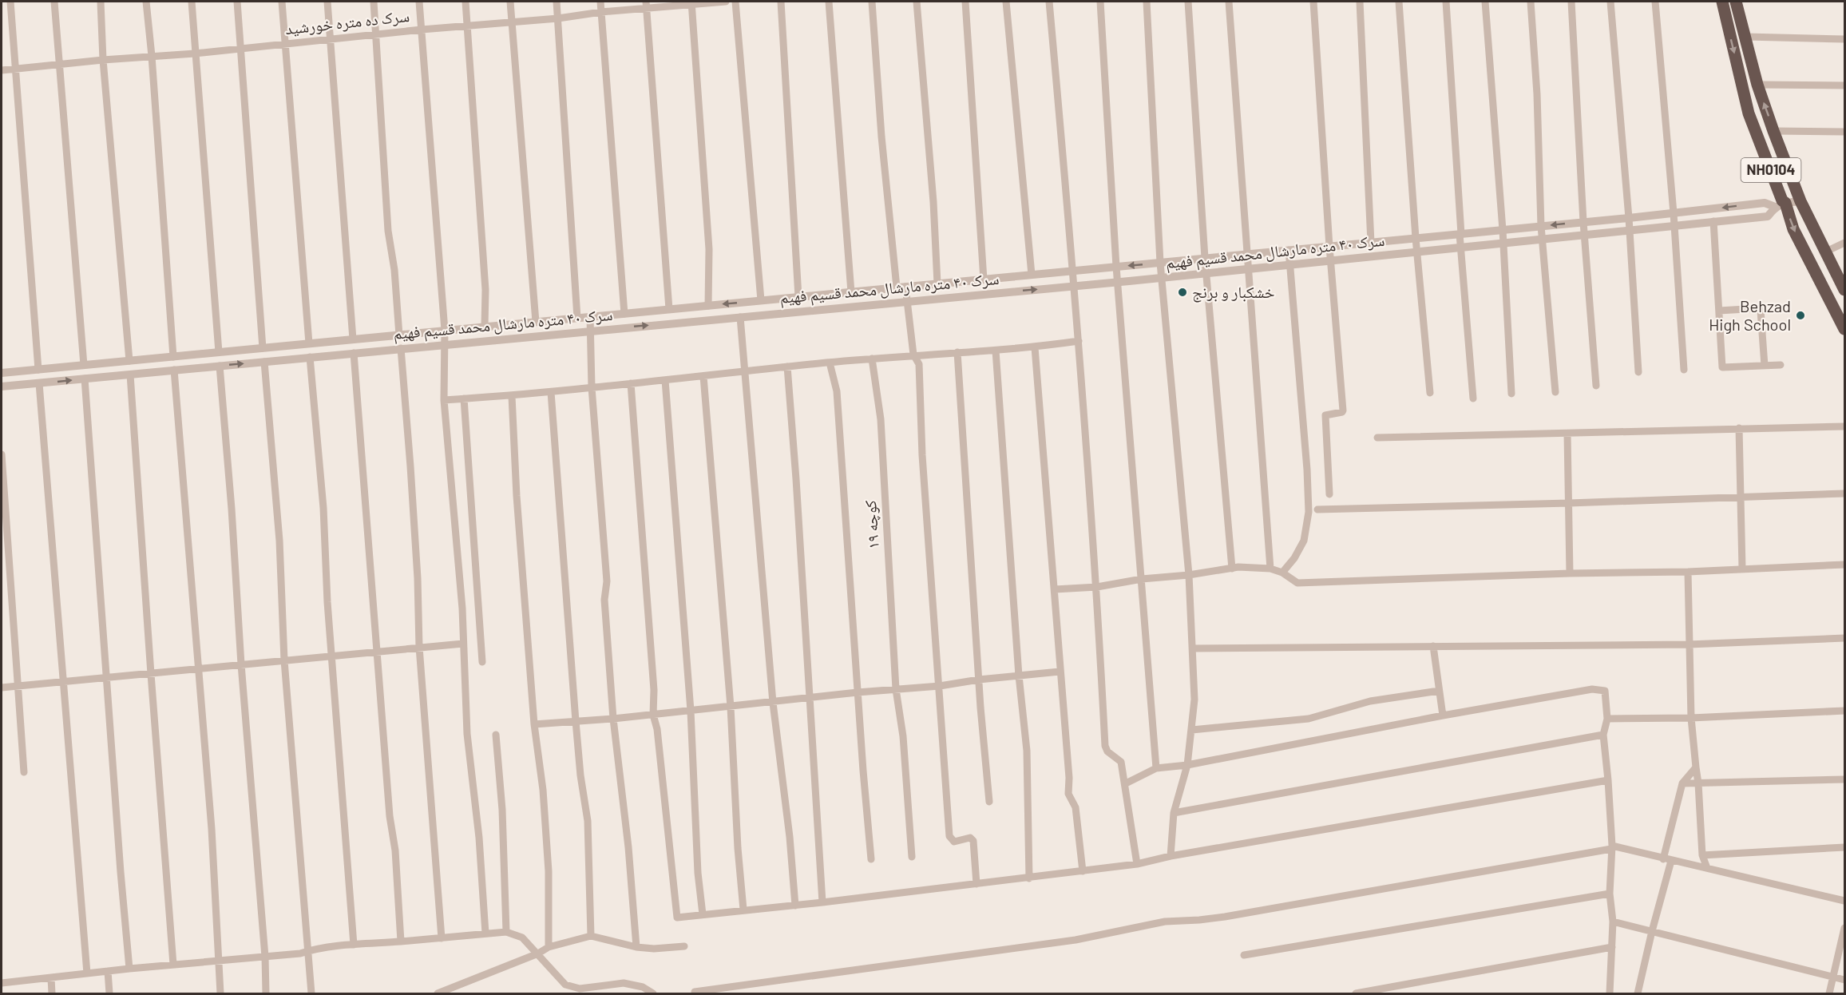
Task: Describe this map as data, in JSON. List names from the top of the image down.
{
  "streets": {
    "highway": ["NH0104"],
    "street": ["سرک ده متره خورشید", "سرک ۴۰ متره مارشال محمد قسیم فهیم", "کوچه ۱۹"]
  },
  "crossings": [
    ["NH0104", "سرک ۴۰ متره مارشال محمد قسیم فهیم"]
  ],
  "places": ["خشکبار و برنج", "Behzad High School"]
}
